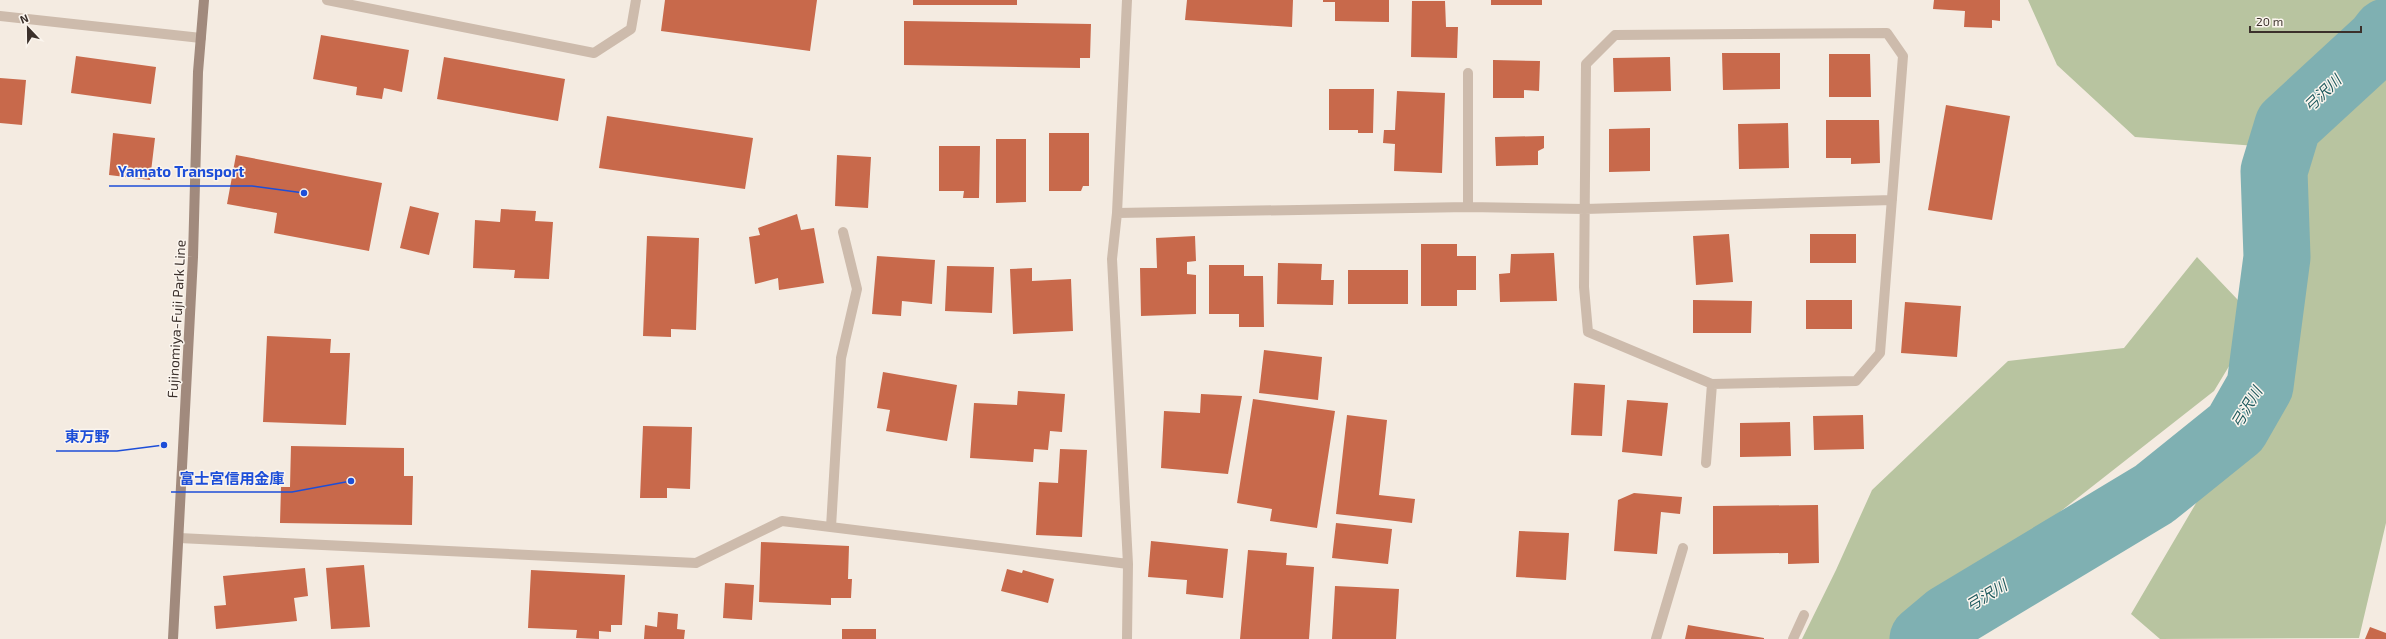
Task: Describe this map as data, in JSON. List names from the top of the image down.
{
  "streets": {
    "main road": ["Fujinomiya-Fuji Park Line"]
  },
  "water": ["弓沢川"],
  "places": ["Yamato Transport", "東万野", "富士宮信用金庫"],
  "scale_bar": "20 m",
  "north": "top"
}
